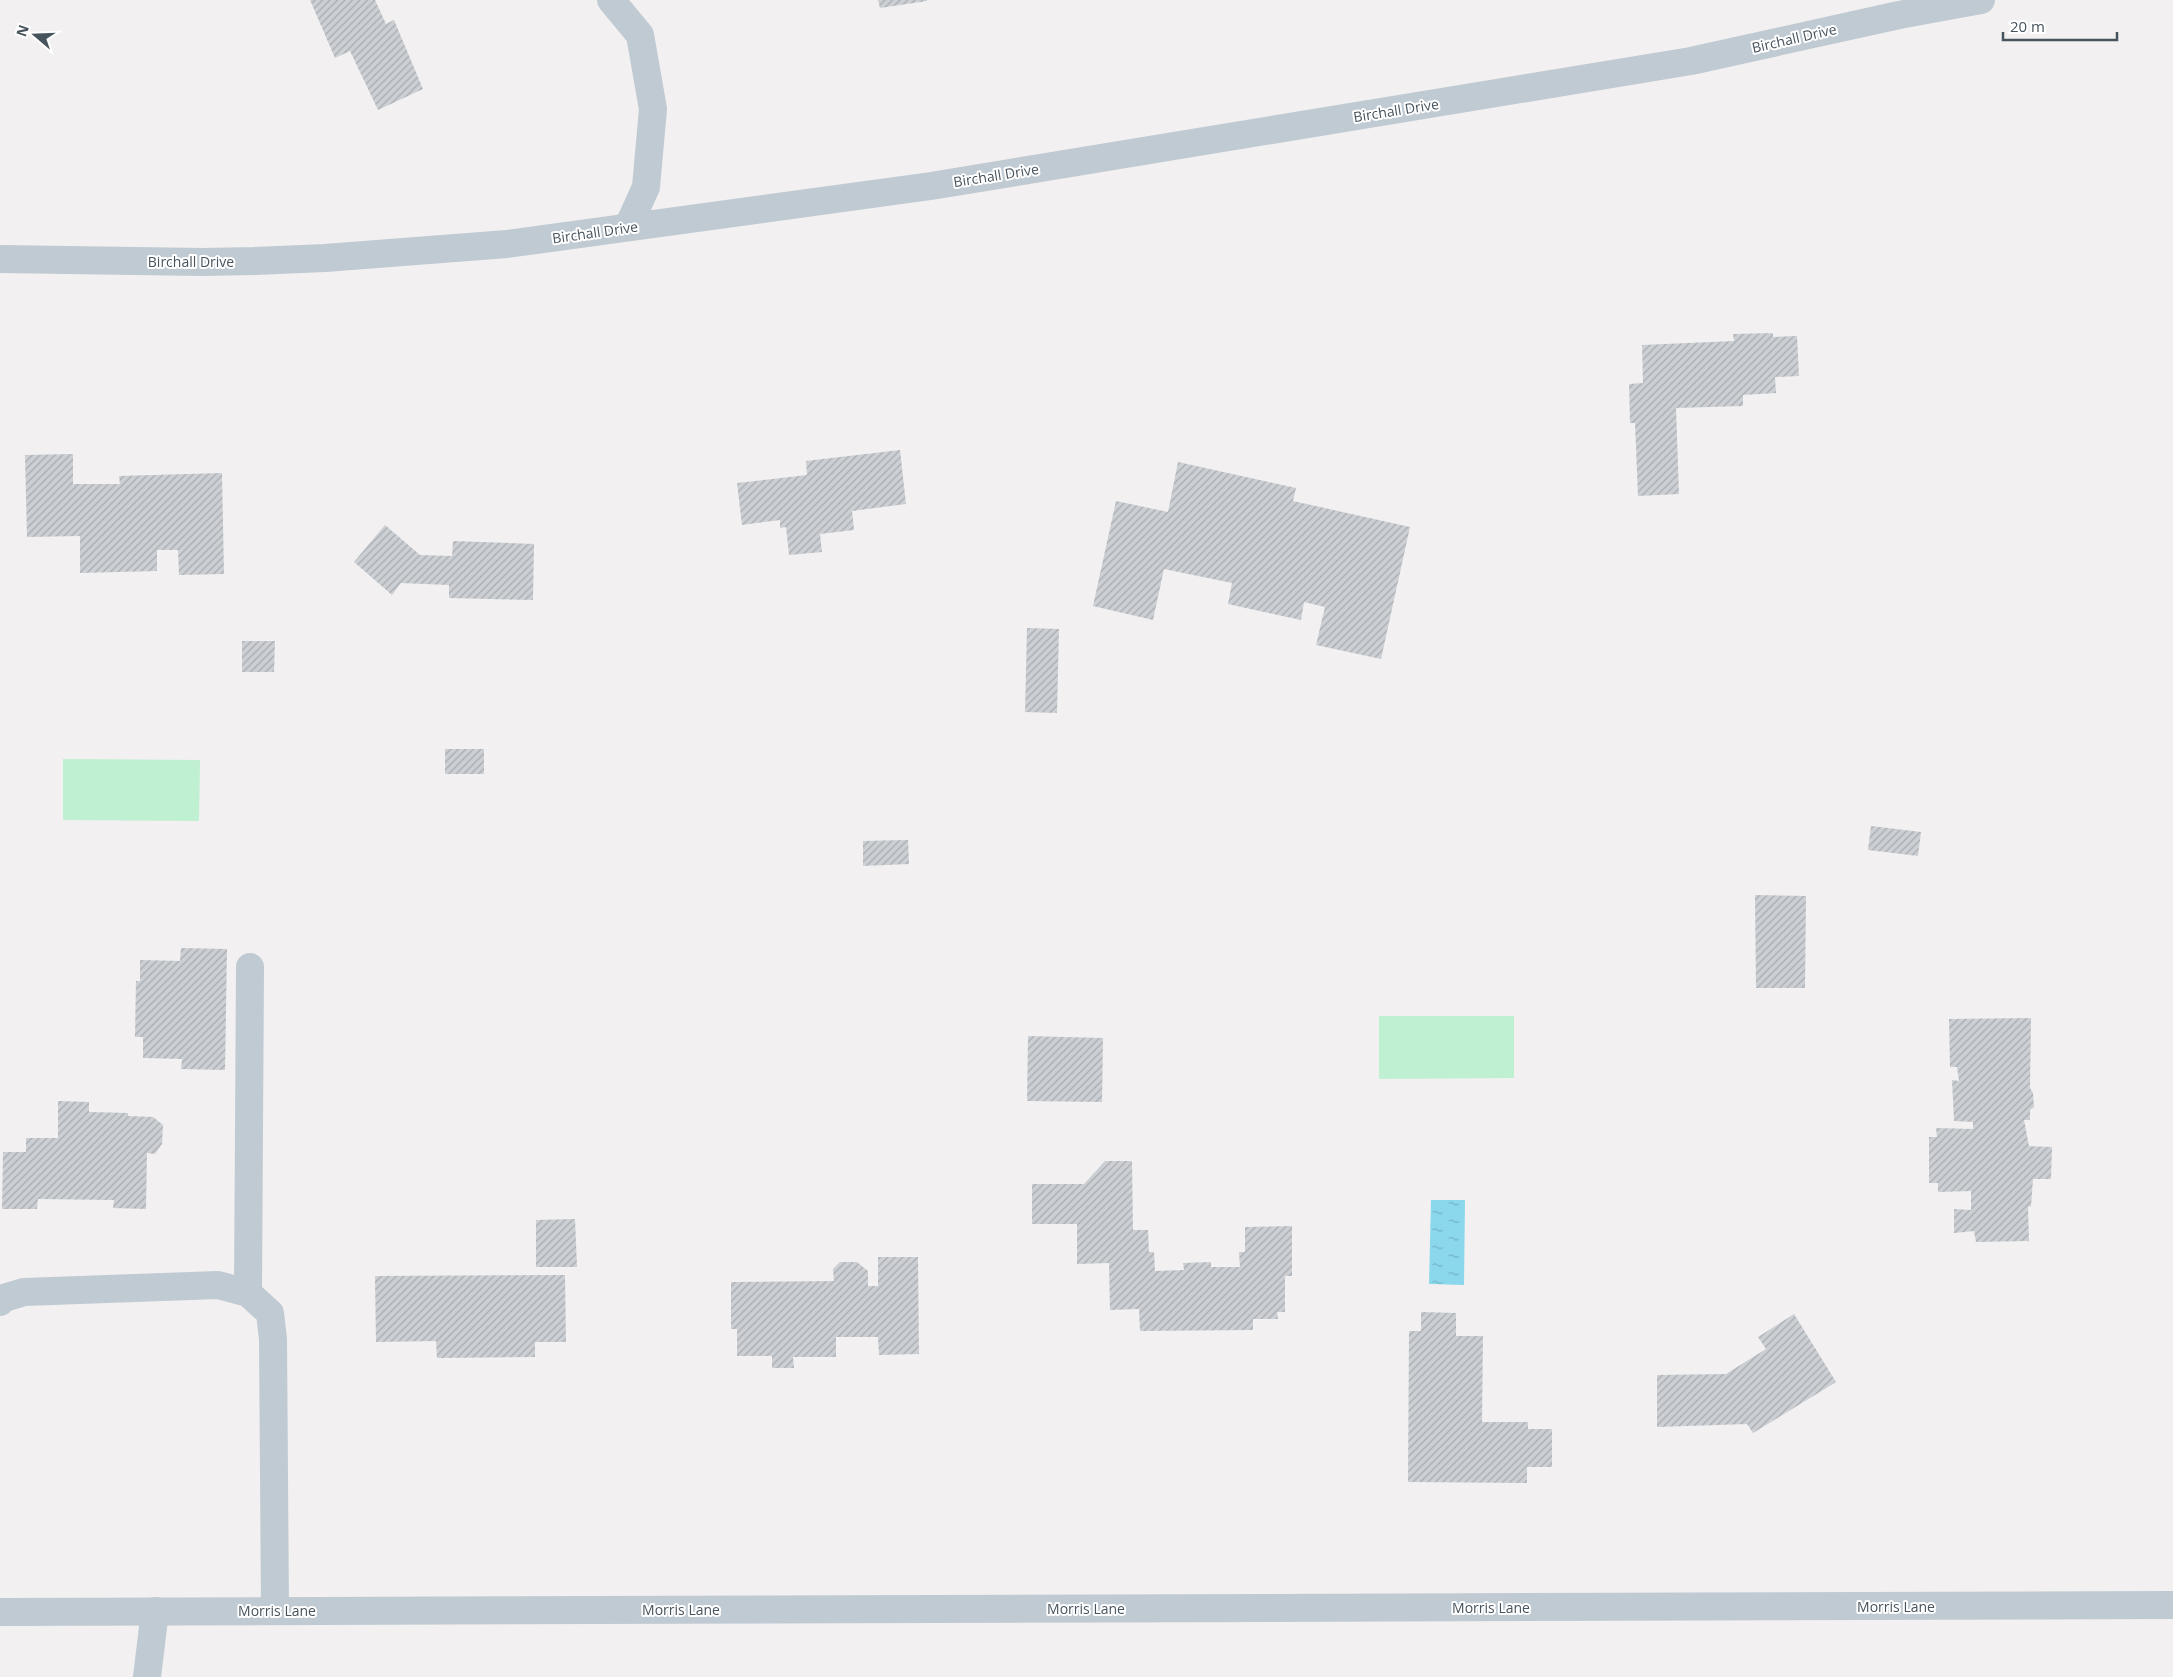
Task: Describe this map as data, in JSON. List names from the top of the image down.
{
  "streets": {
    "street": ["Birchall Drive", "Morris Lane"]
  },
  "scale_bar": "20 m",
  "north": "left"
}
